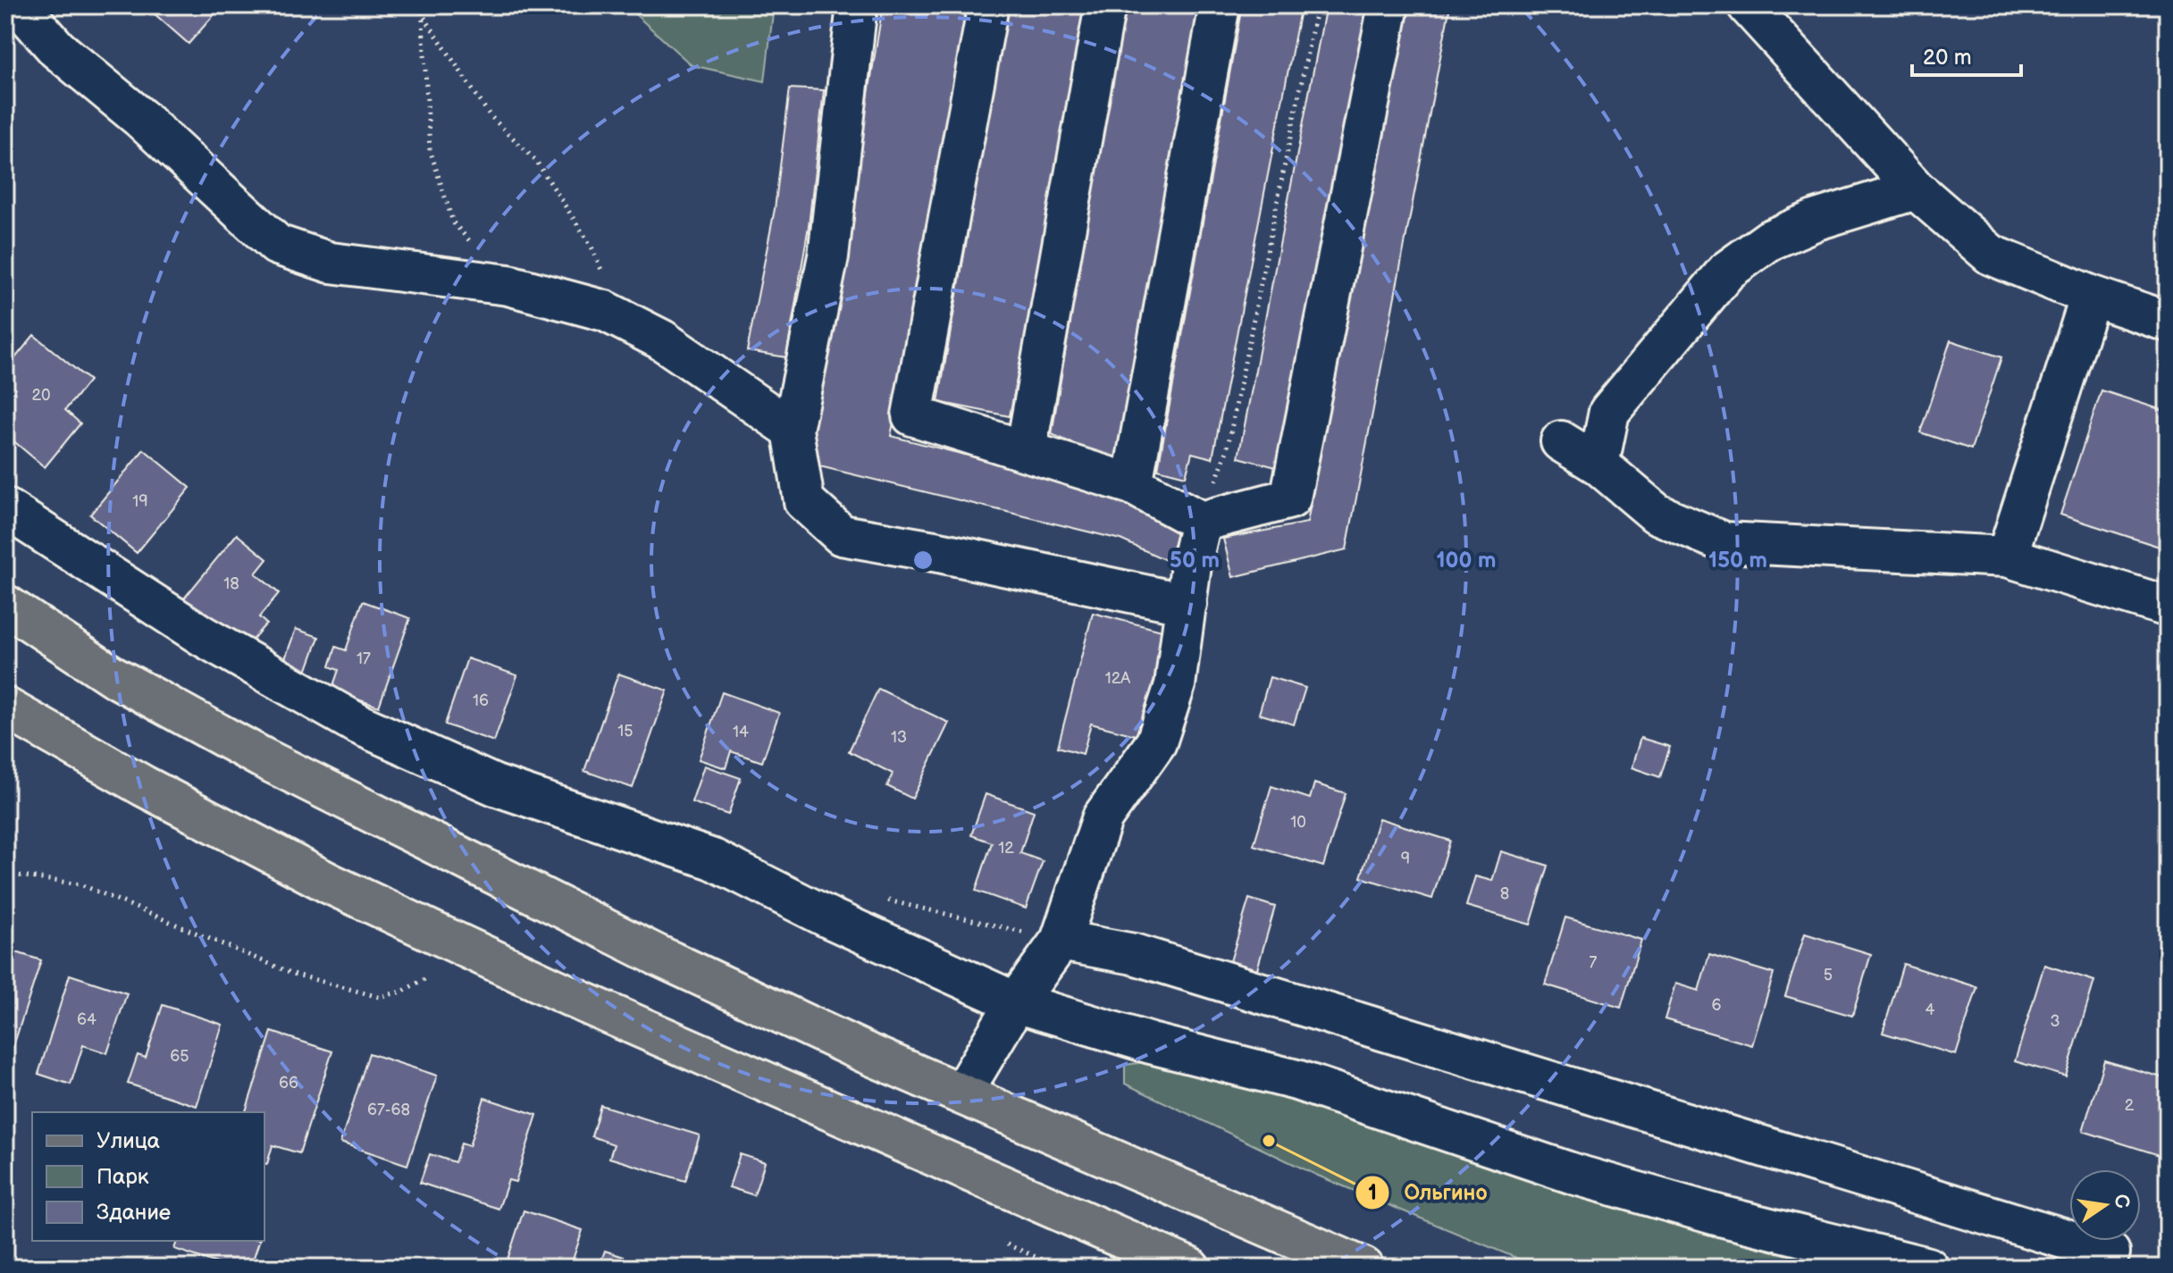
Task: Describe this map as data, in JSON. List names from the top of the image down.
{
  "places": ["Ольгино"],
  "house_numbers": [
    "20",
    "19",
    "18",
    "17",
    "12А",
    "16",
    "15",
    "14",
    "13",
    "10",
    "12",
    "9",
    "8",
    "7",
    "5",
    "6",
    "4",
    "64",
    "3",
    "65",
    "66",
    "2",
    "67-68"
  ],
  "legend": ["Улица", "Парк", "Здание"],
  "scale_bar": "20 m",
  "north": "right",
  "rings": ["50 m", "100 m", "150 m"]
}
